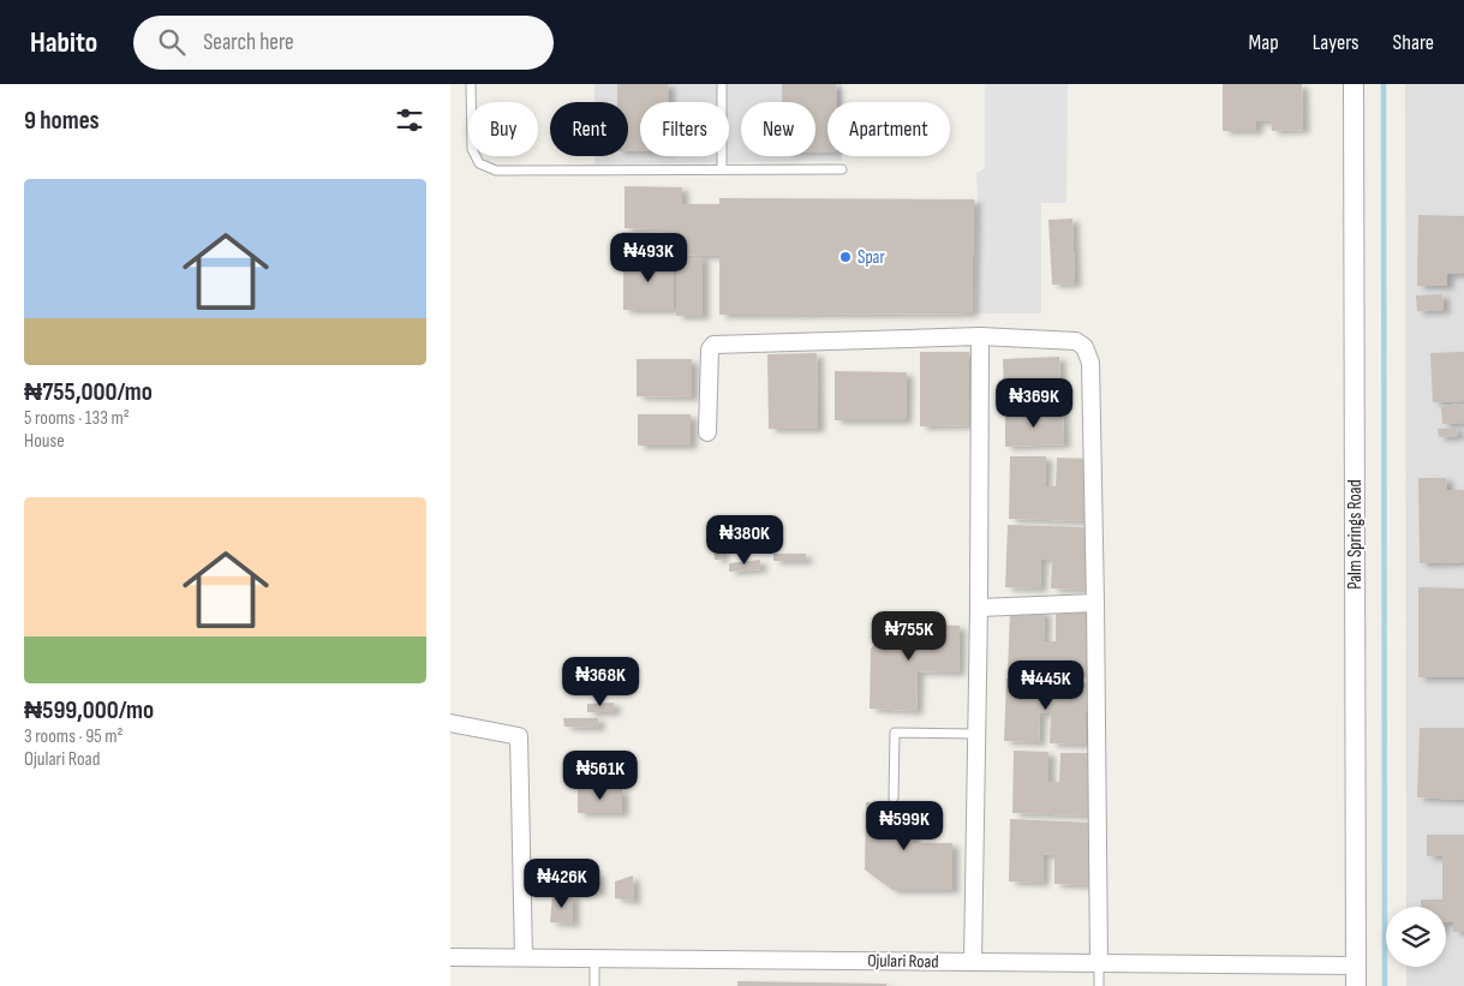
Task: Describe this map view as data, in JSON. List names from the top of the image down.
{
  "streets": {
    "street": ["Palm Springs Road", "Ojulari Road"]
  },
  "crossings": [
    ["Palm Springs Road", "Ojulari Road"]
  ],
  "places": ["Spar"],
  "page": {
    "header": "Habito",
    "search": "Search here",
    "nav": ["Map", "Layers", "Share"],
    "heading": "9 homes",
    "chip": [
      "Buy",
      "Rent",
      "Filters",
      "New",
      "Apartment"
    ],
    "list": [
      {
        "name": "₦755,000/mo",
        "note": "5 rooms · 133 m² · House"
      },
      {
        "name": "₦599,000/mo",
        "note": "3 rooms · 95 m² · Ojulari Road"
      }
    ],
    "price": [
      "₦493K",
      "₦369K",
      "₦380K",
      "₦755K",
      "₦368K",
      "₦445K",
      "₦561K",
      "₦599K",
      "₦426K"
    ]
  }
}
